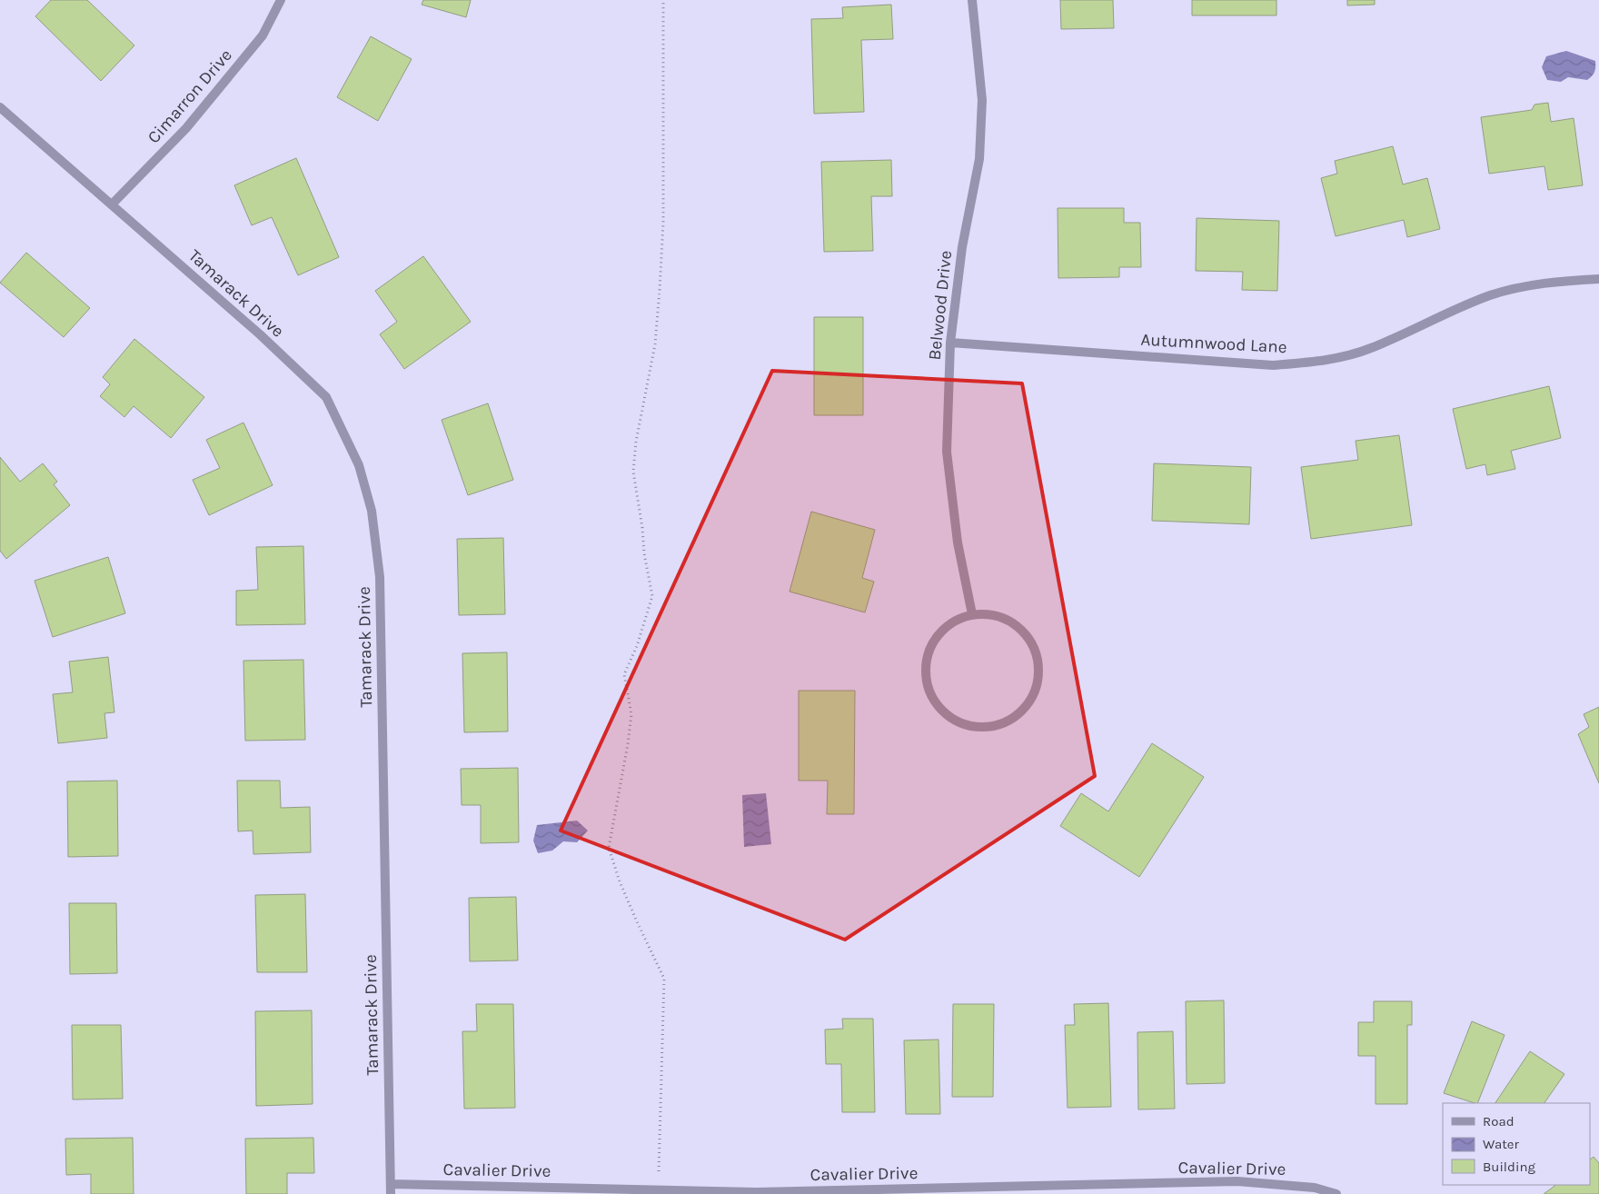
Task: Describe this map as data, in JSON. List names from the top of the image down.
{
  "streets": {
    "street": [
      "Cimarron Drive",
      "Tamarack Drive",
      "Belwood Drive",
      "Autumnwood Lane",
      "Cavalier Drive"
    ]
  },
  "crossings": [
    ["Cimarron Drive", "Tamarack Drive"],
    ["Tamarack Drive", "Cavalier Drive"],
    ["Belwood Drive", "Autumnwood Lane"]
  ],
  "legend": ["Road", "Water", "Building"]
}
